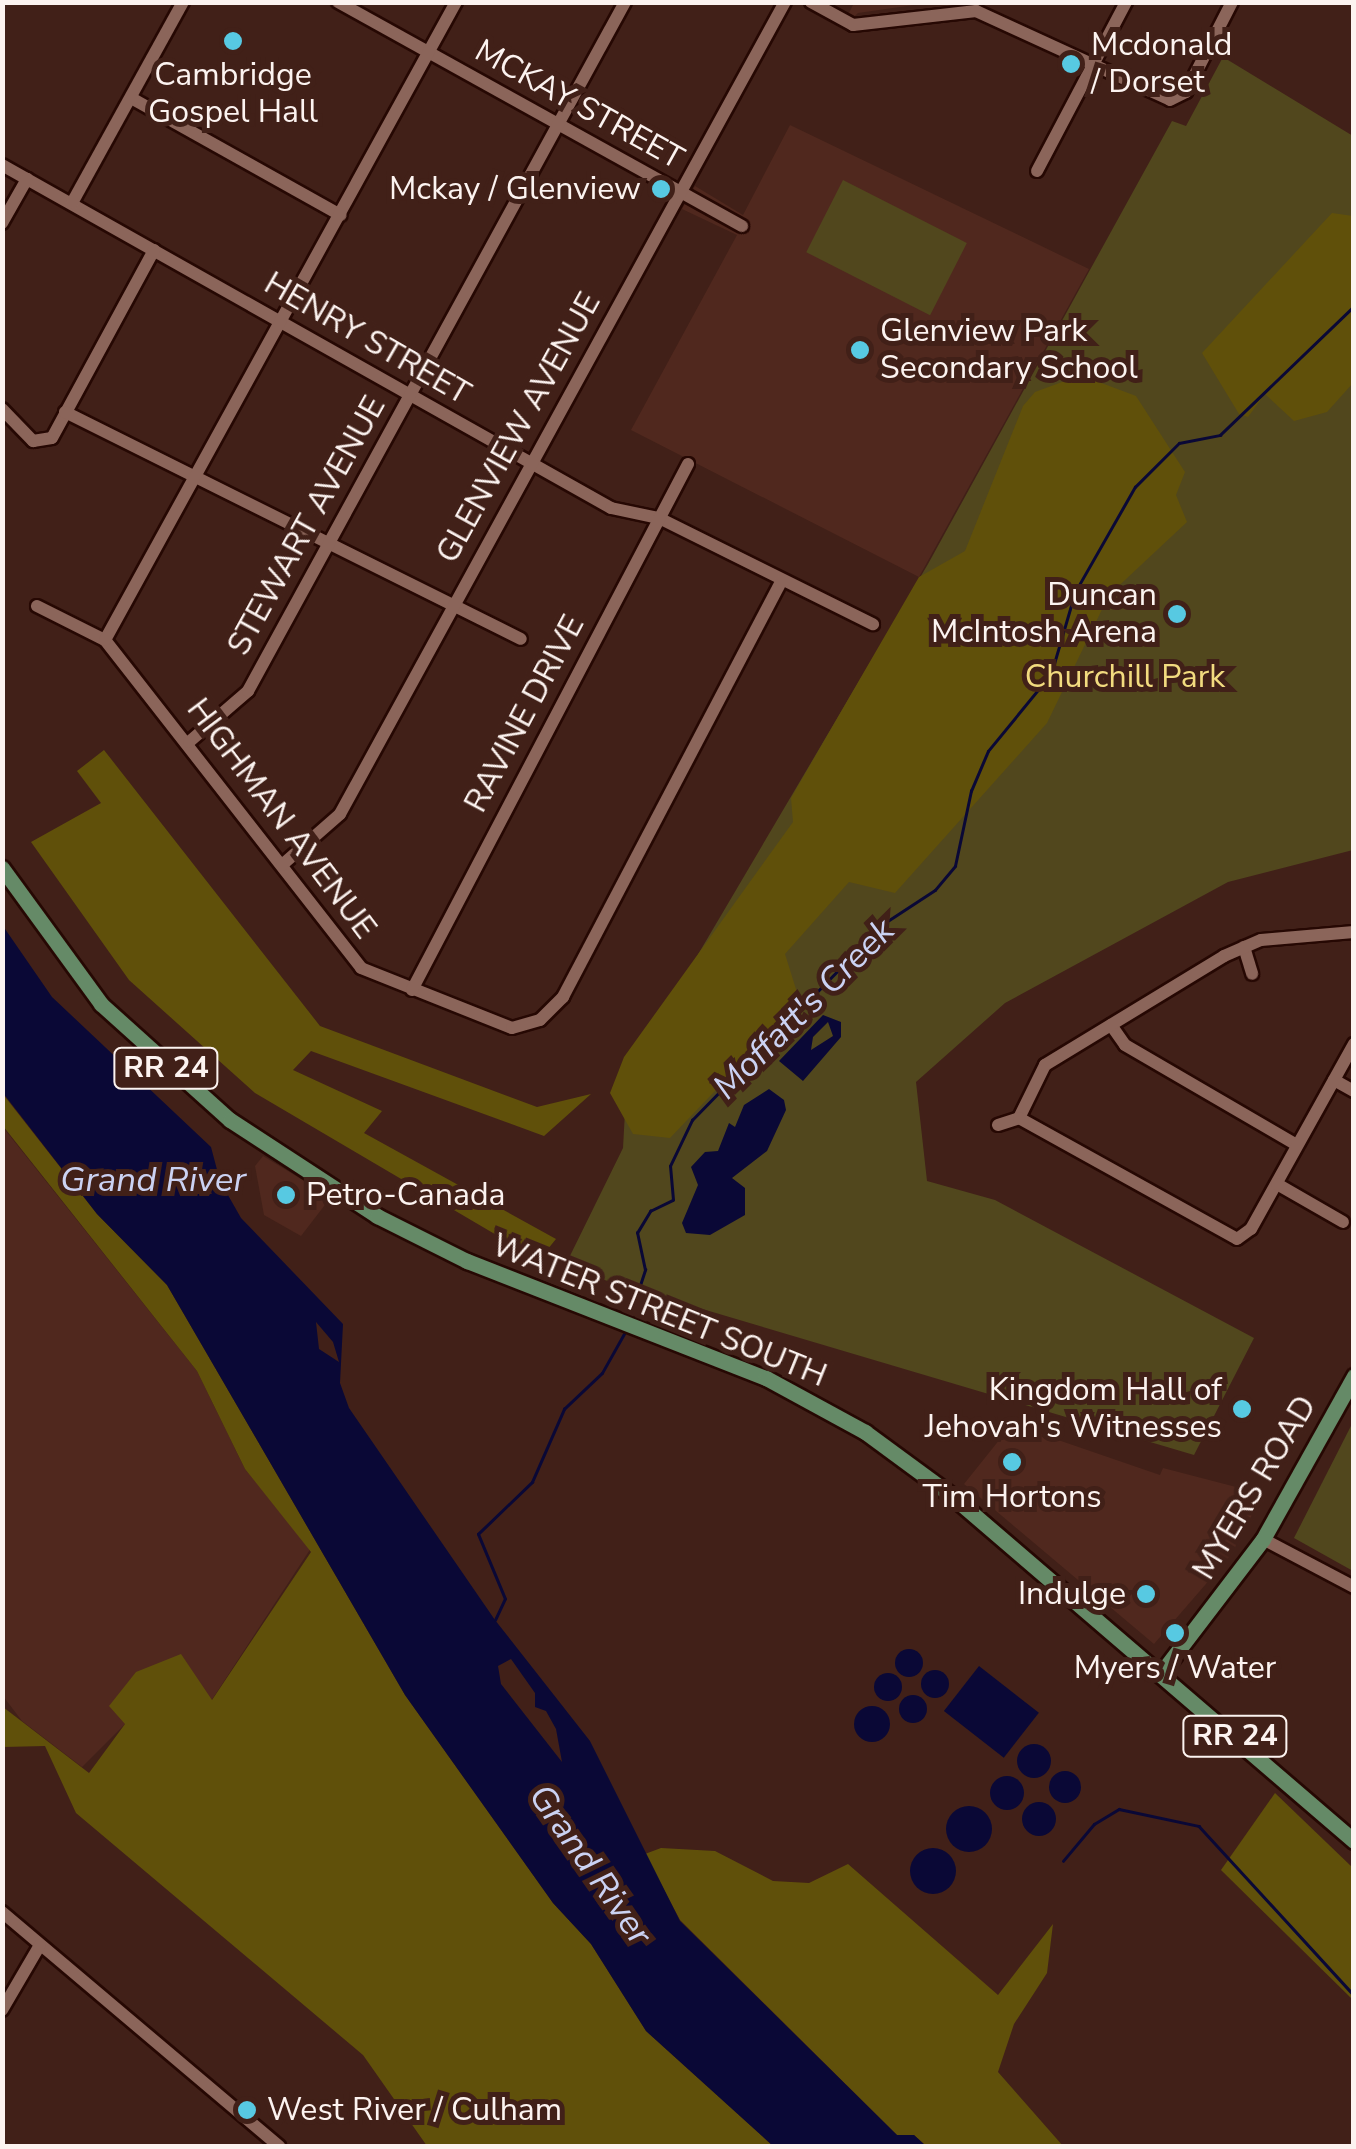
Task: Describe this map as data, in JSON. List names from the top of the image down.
{
  "streets": {
    "main road": ["RR 24", "WATER STREET SOUTH", "MYERS ROAD"],
    "street": [
      "MCKAY STREET",
      "HENRY STREET",
      "GLENVIEW AVENUE",
      "STEWART AVENUE",
      "RAVINE DRIVE",
      "HIGHMAN AVENUE"
    ]
  },
  "crossings": [
    ["MCKAY STREET", "GLENVIEW AVENUE"],
    ["MCKAY STREET", "STEWART AVENUE"],
    ["HENRY STREET", "GLENVIEW AVENUE"],
    ["HENRY STREET", "STEWART AVENUE"],
    ["HENRY STREET", "RAVINE DRIVE"],
    ["HENRY STREET", "HIGHMAN AVENUE"],
    ["GLENVIEW AVENUE", "HIGHMAN AVENUE"],
    ["STEWART AVENUE", "HIGHMAN AVENUE"],
    ["RAVINE DRIVE", "HIGHMAN AVENUE"],
    ["WATER STREET SOUTH", "MYERS ROAD"]
  ],
  "water": ["Moffatt's Creek", "Grand River"],
  "parks": ["Churchill Park"],
  "places": [
    "Cambridge Gospel Hall",
    "Mcdonald / Dorset",
    "Mckay / Glenview",
    "Glenview Park Secondary School",
    "Duncan McIntosh Arena",
    "Petro-Canada",
    "Kingdom Hall of Jehovah's Witnesses",
    "Tim Hortons",
    "Indulge",
    "Myers / Water",
    "West River / Culham"
  ]
}
